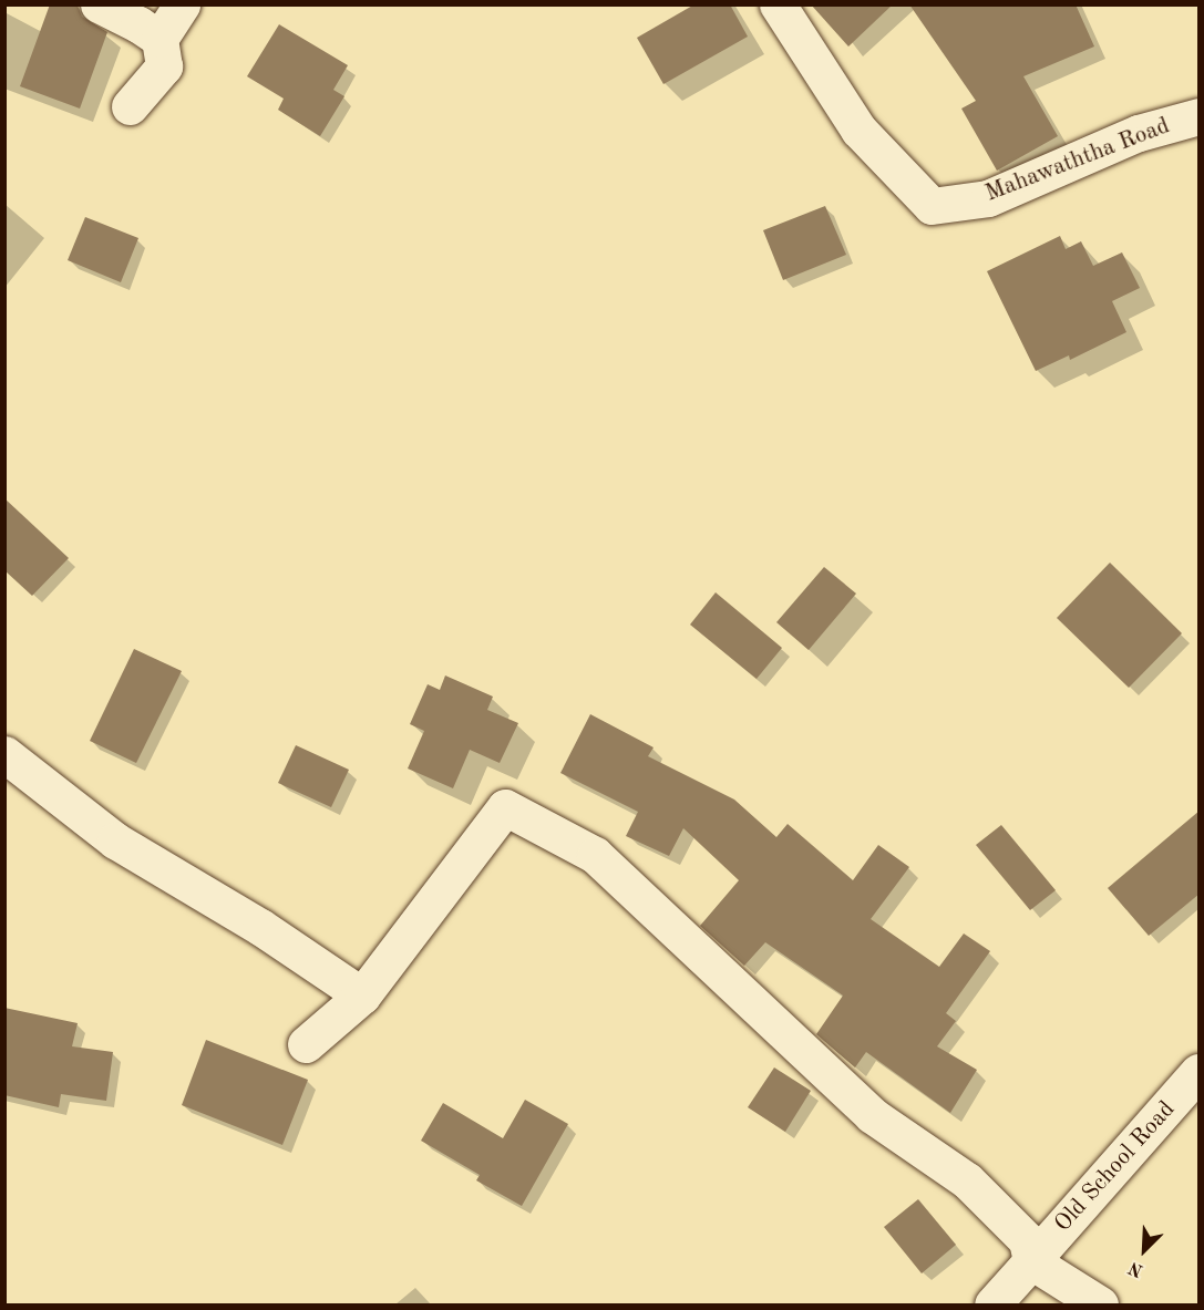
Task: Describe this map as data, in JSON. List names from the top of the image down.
{
  "streets": {
    "street": ["Mahawaththa Road", "Old School Road"]
  },
  "north": "bottom left"
}
